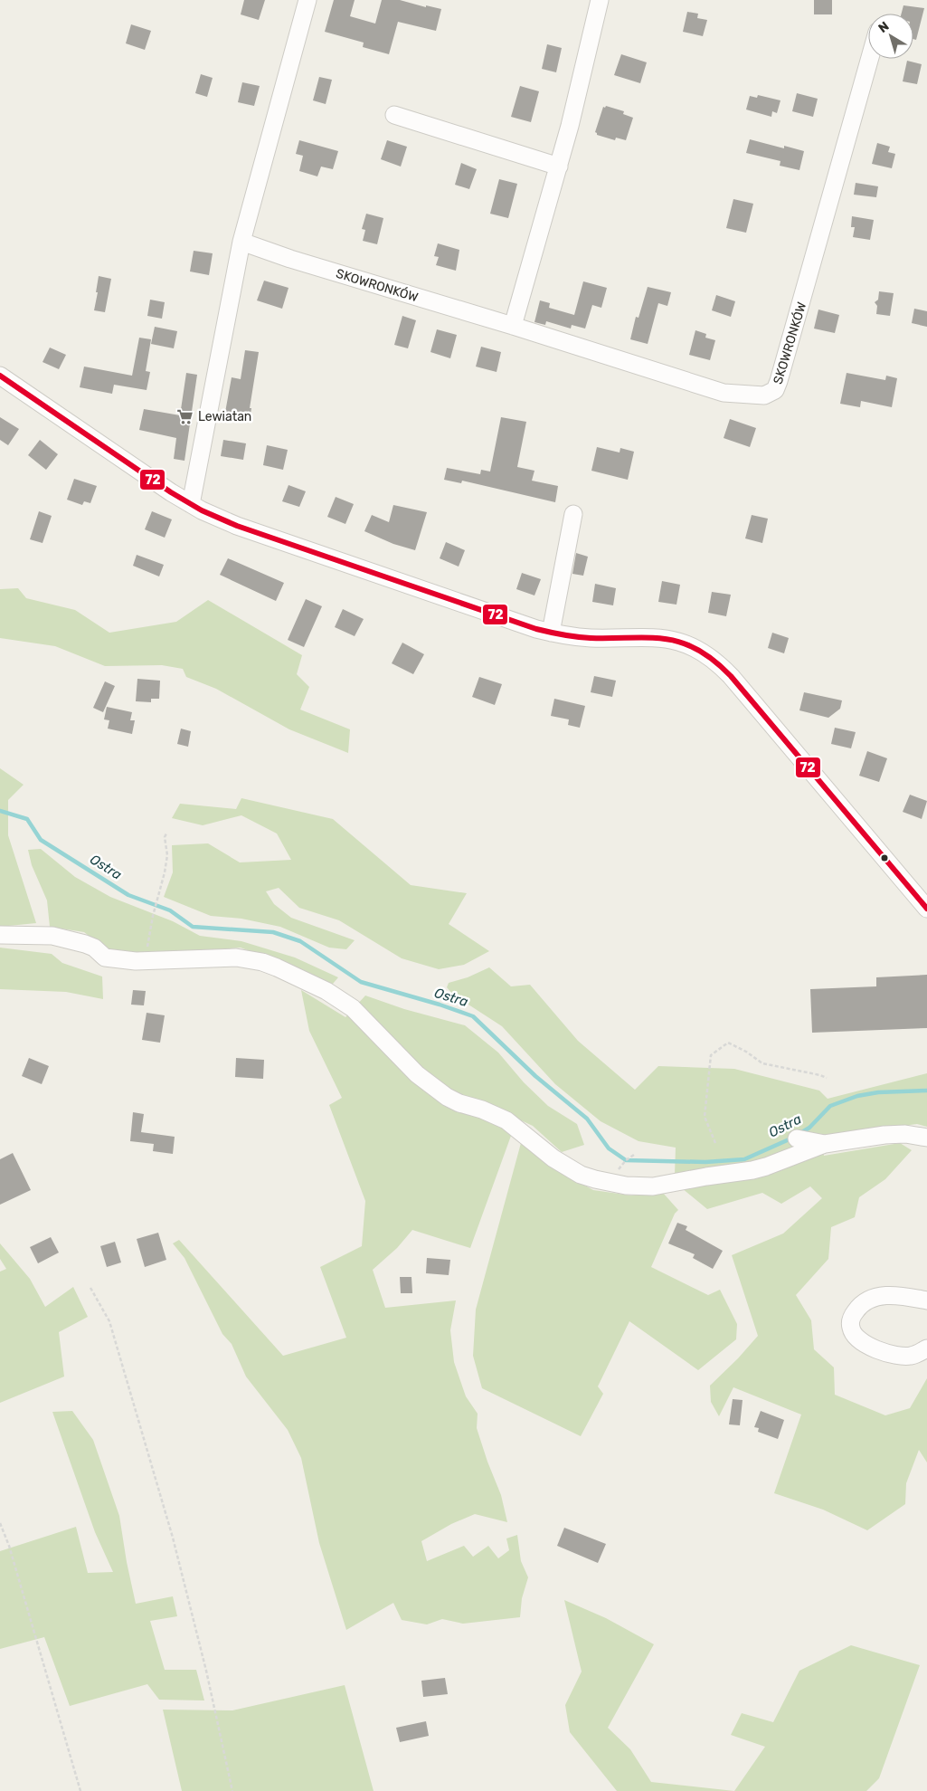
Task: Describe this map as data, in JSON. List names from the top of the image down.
{
  "streets": {
    "street": ["SKOWRONKÓW"]
  },
  "water": ["Ostra"],
  "places": {
    "supermarket": ["Lewiatan"]
  },
  "lines": ["transit line 72"],
  "north": "top left"
}
